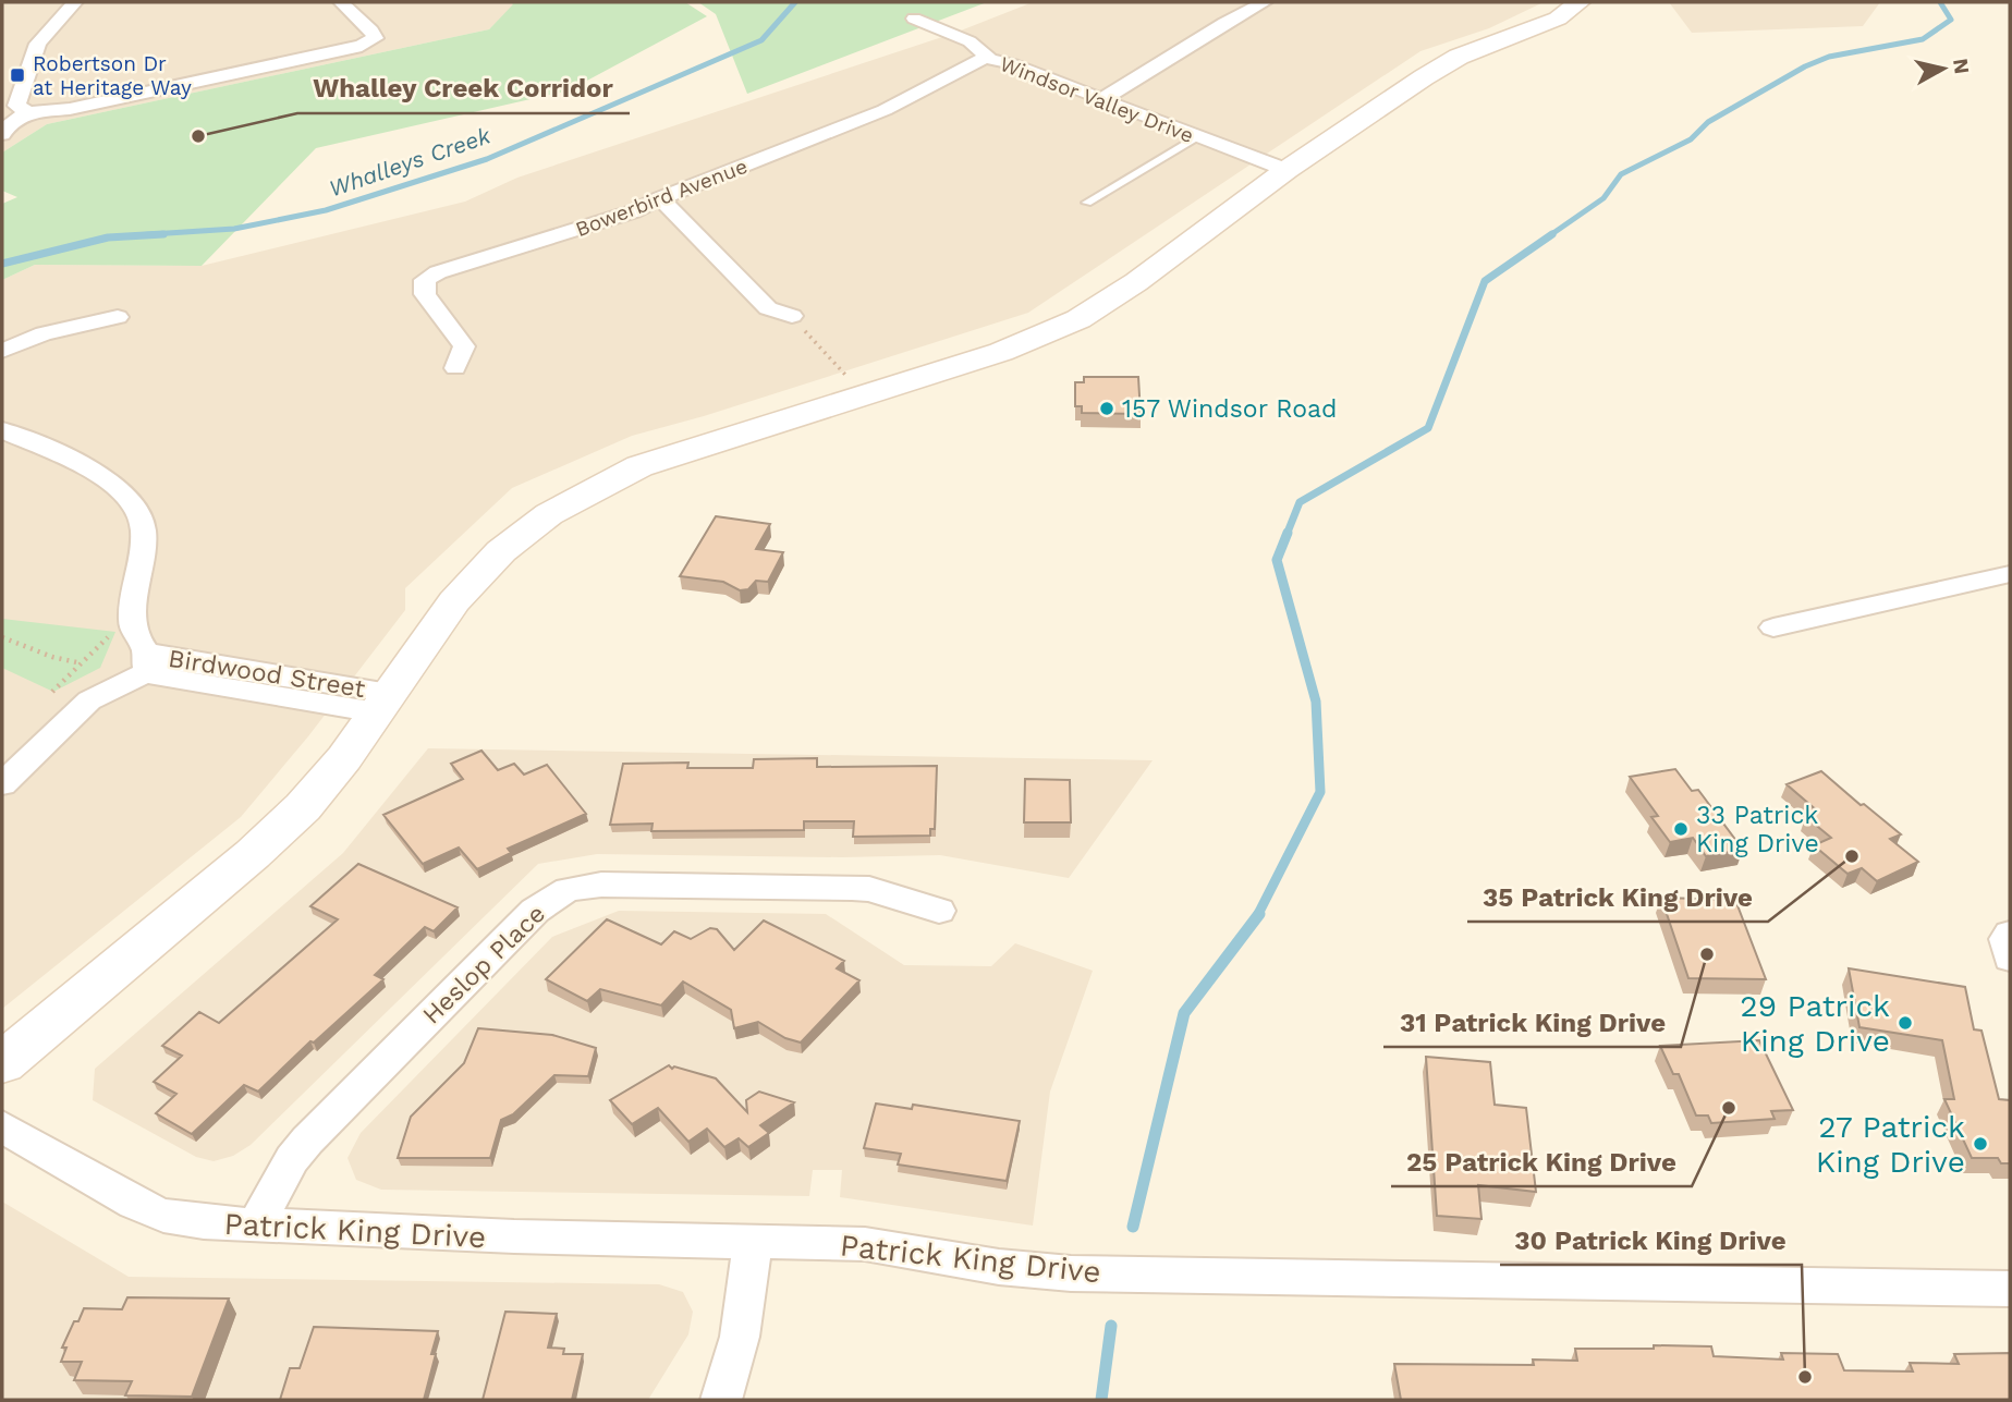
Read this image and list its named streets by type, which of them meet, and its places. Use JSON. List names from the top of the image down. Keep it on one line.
{"streets":{"street":["Windsor Valley Drive","Bowerbird Avenue","Birdwood Street","Heslop Place","Patrick King Drive"]},"crossings":[["Windsor Valley Drive","Bowerbird Avenue"],["Heslop Place","Patrick King Drive"]],"water":["Whalleys Creek"],"places":{"transit":["Robertson Dr at Heritage Way"],"other":["Whalley Creek Corridor","157 Windsor Road","33 Patrick King Drive","35 Patrick King Drive","31 Patrick King Drive","29 Patrick King Drive","25 Patrick King Drive","27 Patrick King Drive","30 Patrick King Drive"]},"north":"right"}
